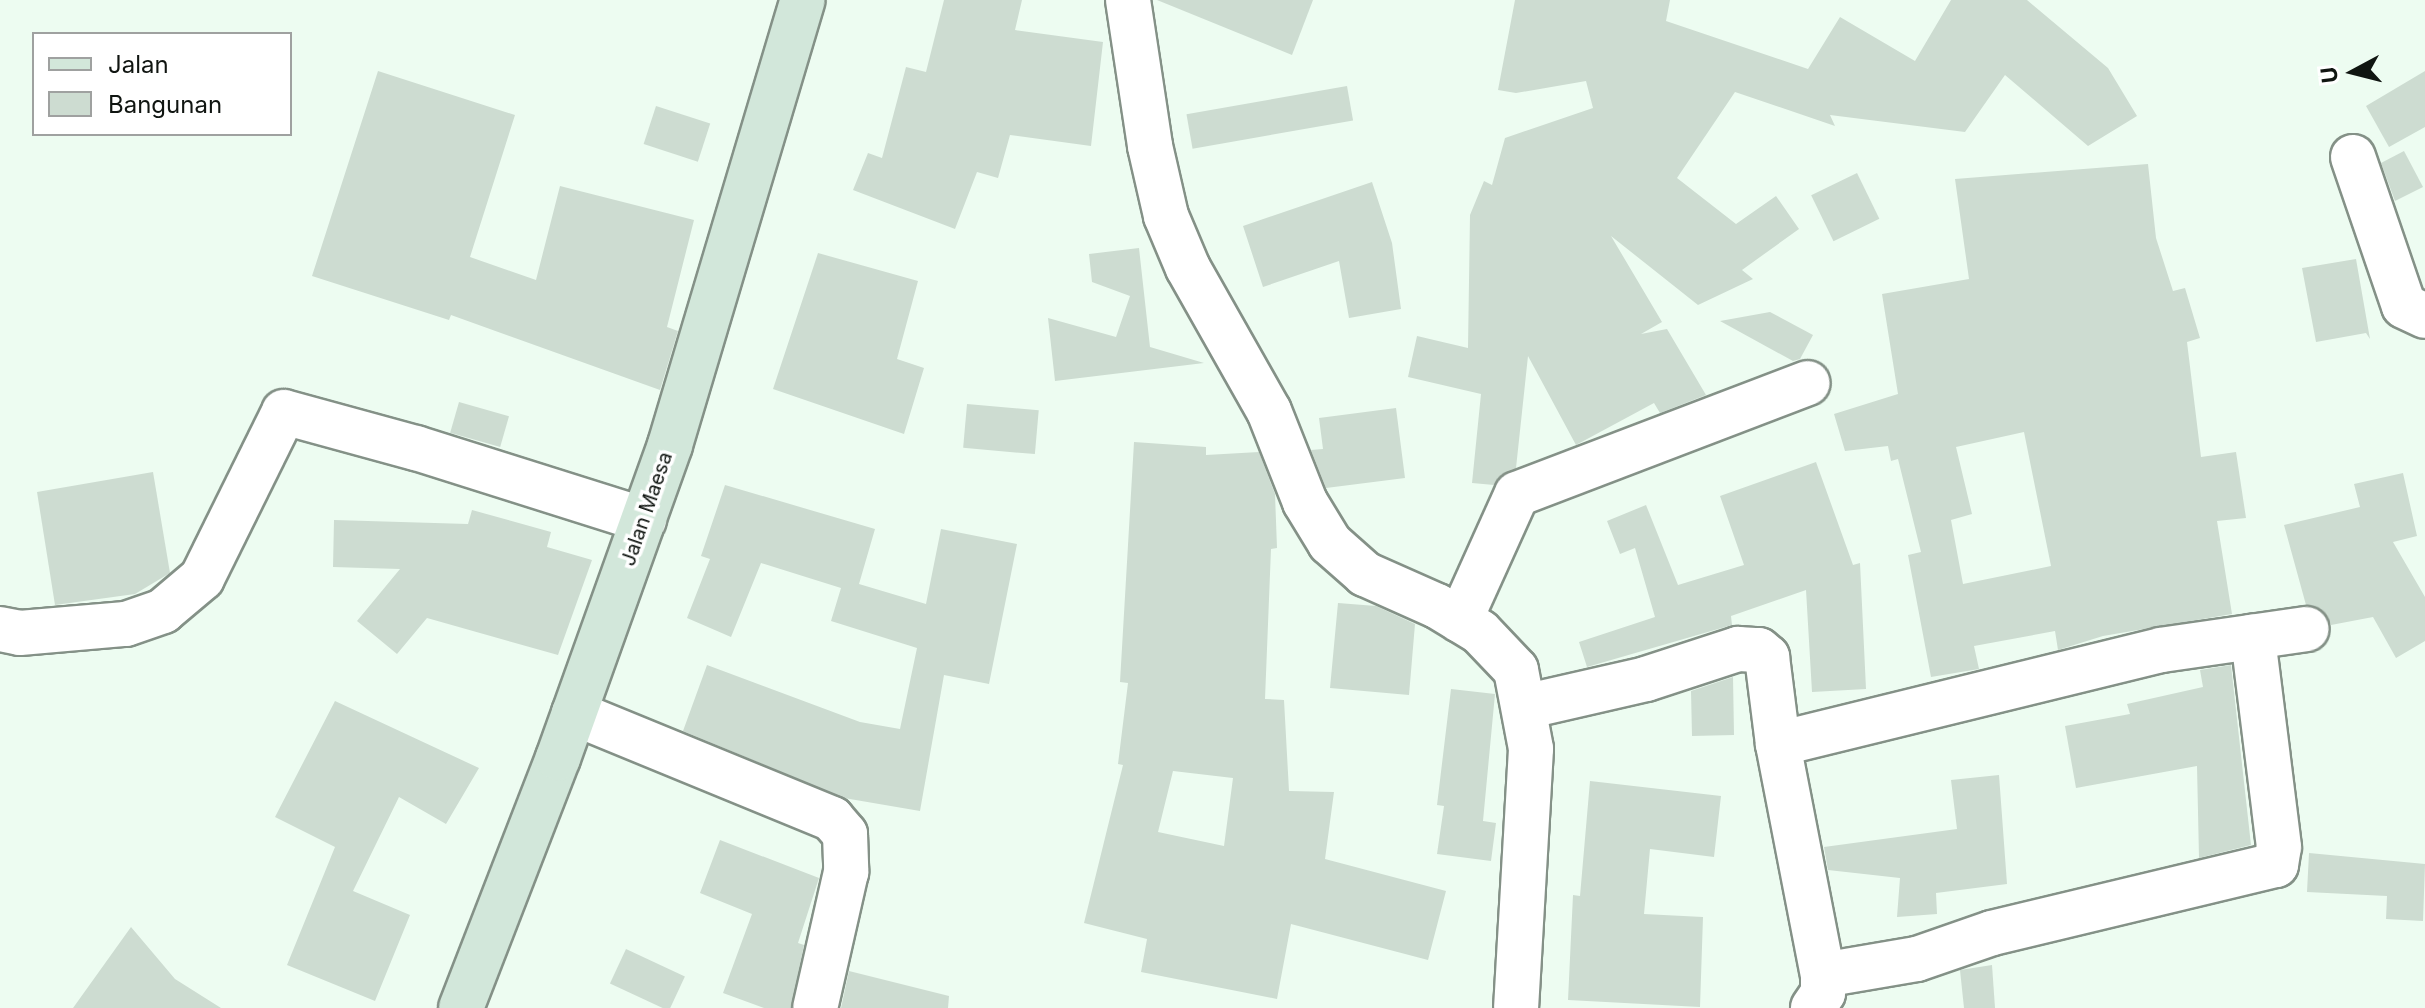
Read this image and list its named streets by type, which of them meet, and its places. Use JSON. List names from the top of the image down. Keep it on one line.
{"streets":{"street":["Jalan Maesa"]},"legend":["Jalan","Bangunan"],"north":"left"}
